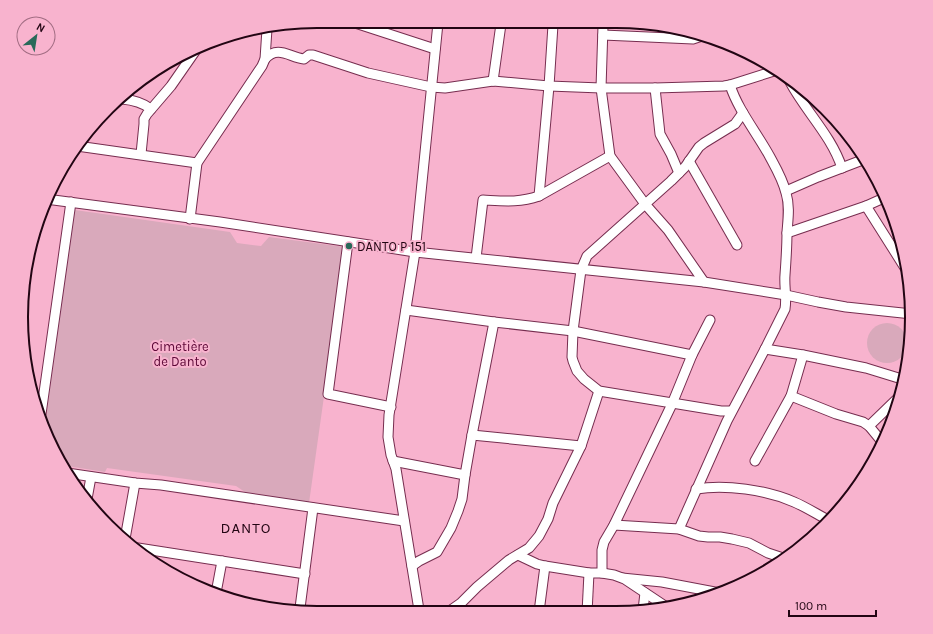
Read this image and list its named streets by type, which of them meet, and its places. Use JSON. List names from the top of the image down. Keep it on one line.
{"districts":["DANTO"],"parks":["Cimetière de Danto"],"places":["DANTO P 151"],"scale_bar":"100 m","north":"top right"}
